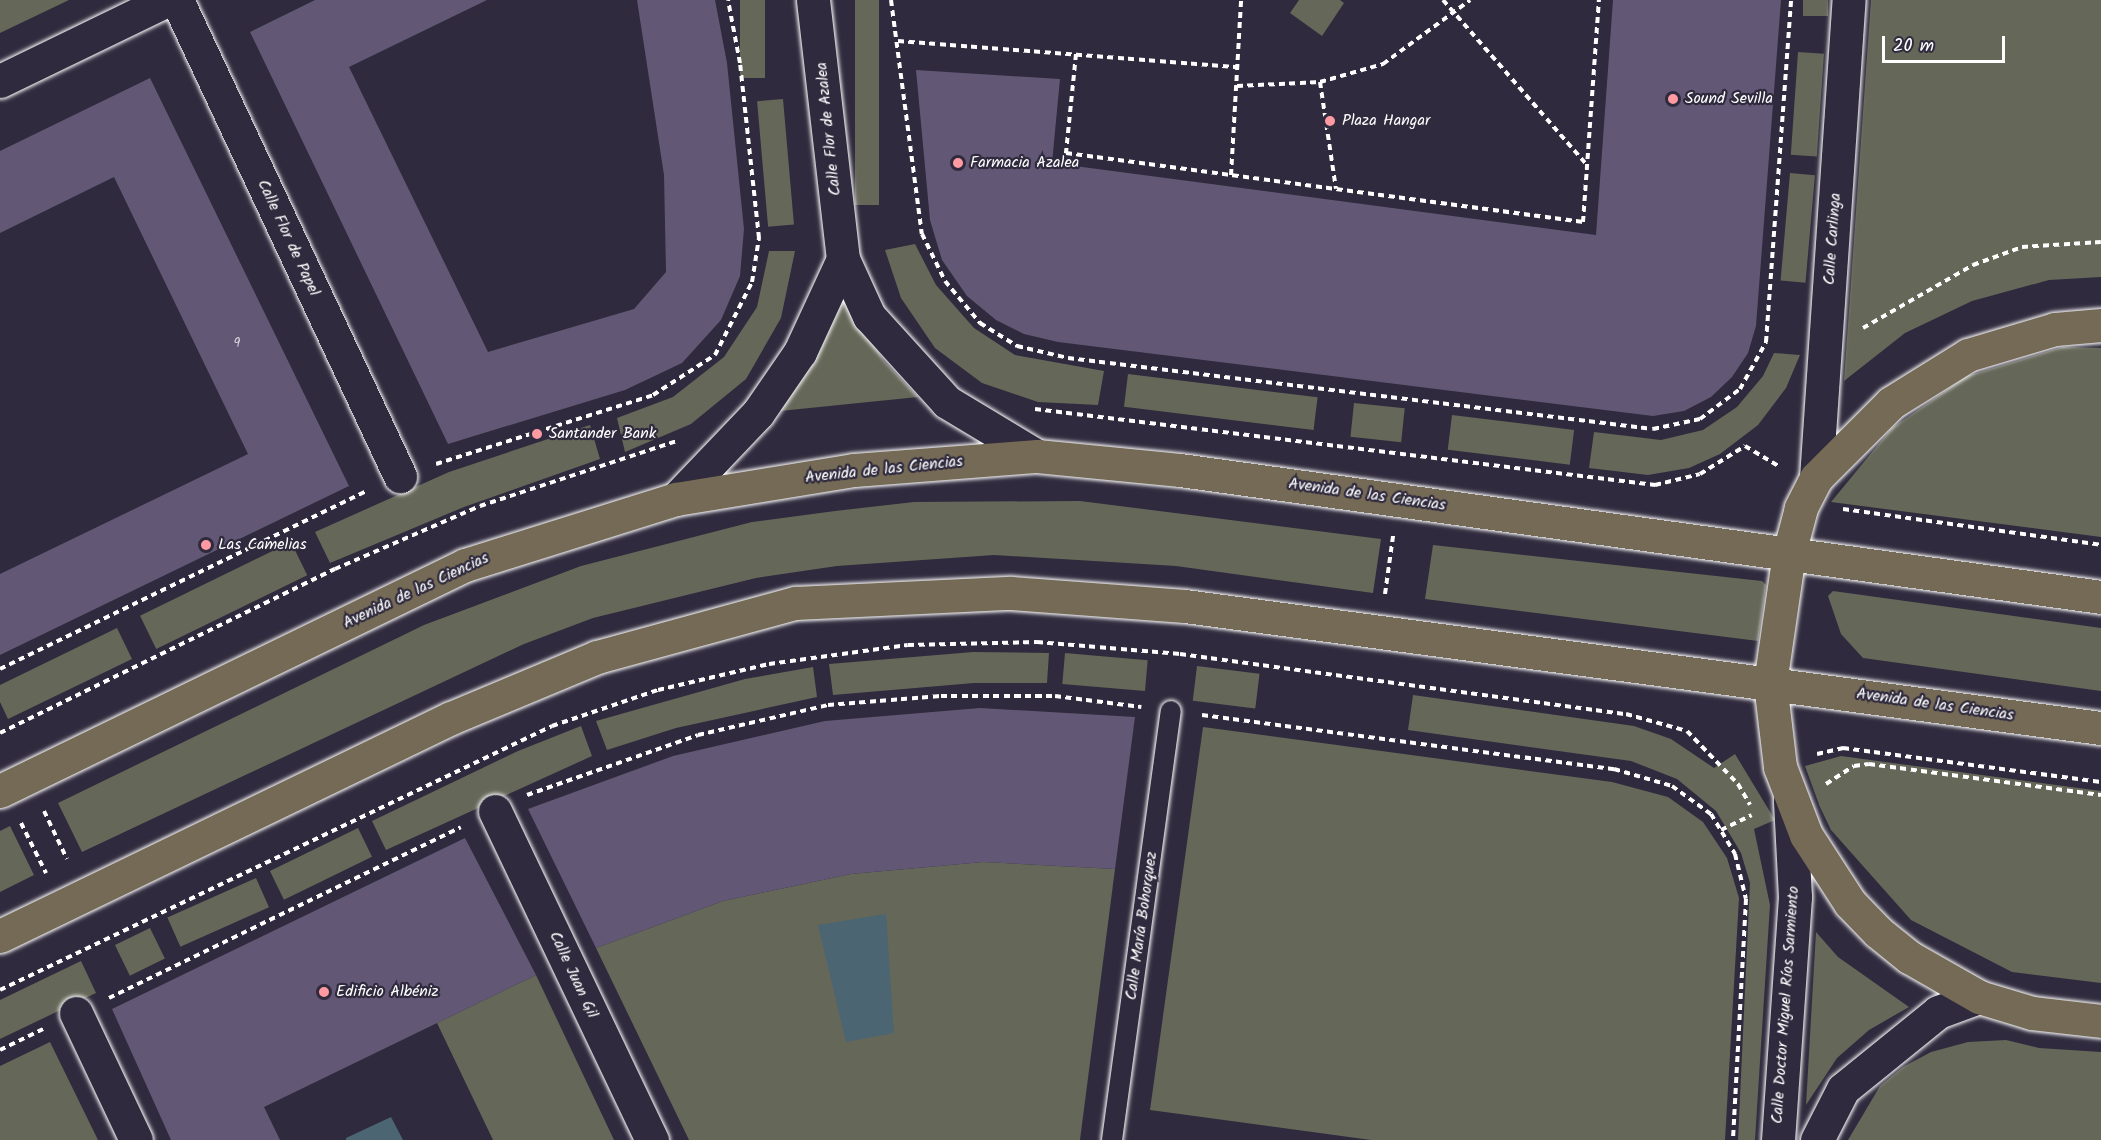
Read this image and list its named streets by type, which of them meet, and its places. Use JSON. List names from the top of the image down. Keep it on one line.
{"streets":{"main road":["Avenida de las Ciencias"],"street":["Calle Flor de Azalea","Calle Flor de Papel","Calle Carlinga","Calle Juan Gil","Calle Doctor Miguel Ríos Sarmiento"],"lane":["Calle María Bohorquez"]},"places":["Sound Sevilla","Plaza Hangar","Farmacia Azalea","Santander Bank","Las Camelias","Edificio Albéniz"],"house_numbers":["9"],"scale_bar":"20 m"}
